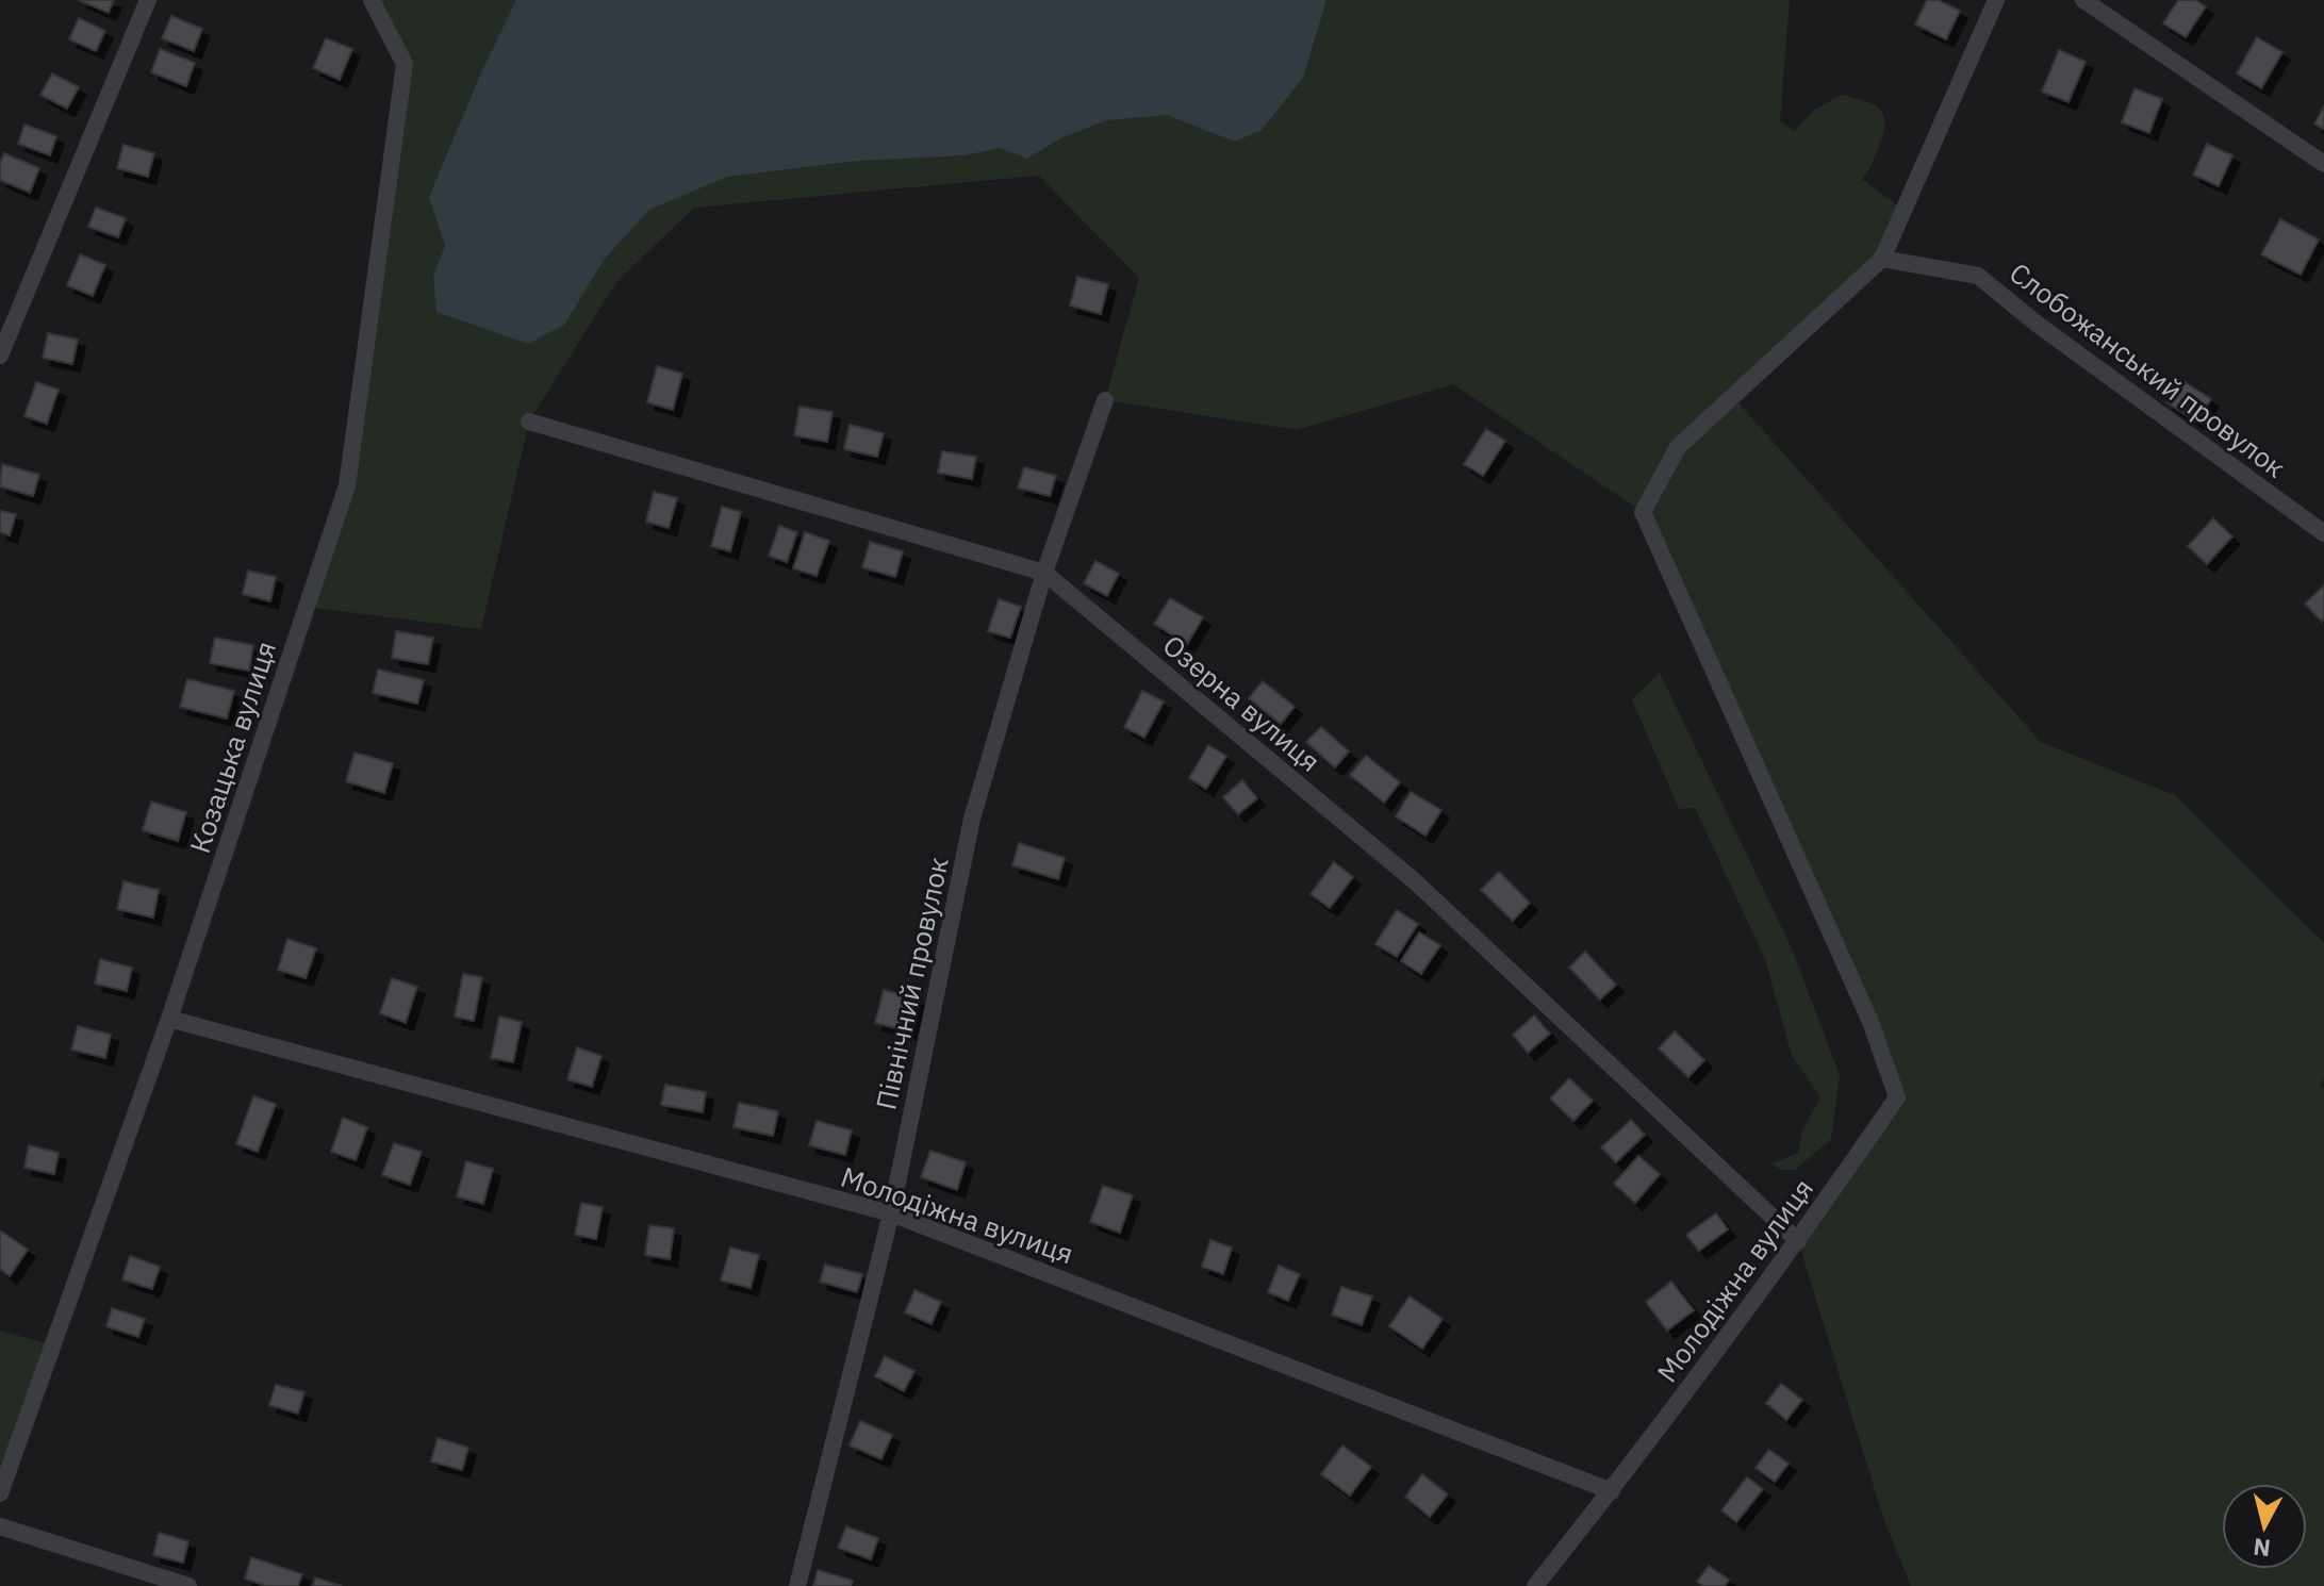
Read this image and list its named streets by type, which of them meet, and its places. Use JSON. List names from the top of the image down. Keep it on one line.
{"streets":{"street":["Слобожанський провулок","Озерна вулиця","Козацька вулиця","Північний провулок","Молодіжна вулиця"]},"crossings":[["Слобожанський провулок","Молодіжна вулиця"],["Озерна вулиця","Північний провулок"],["Озерна вулиця","Молодіжна вулиця"],["Козацька вулиця","Молодіжна вулиця"],["Північний провулок","Молодіжна вулиця"]],"north":"bottom"}
